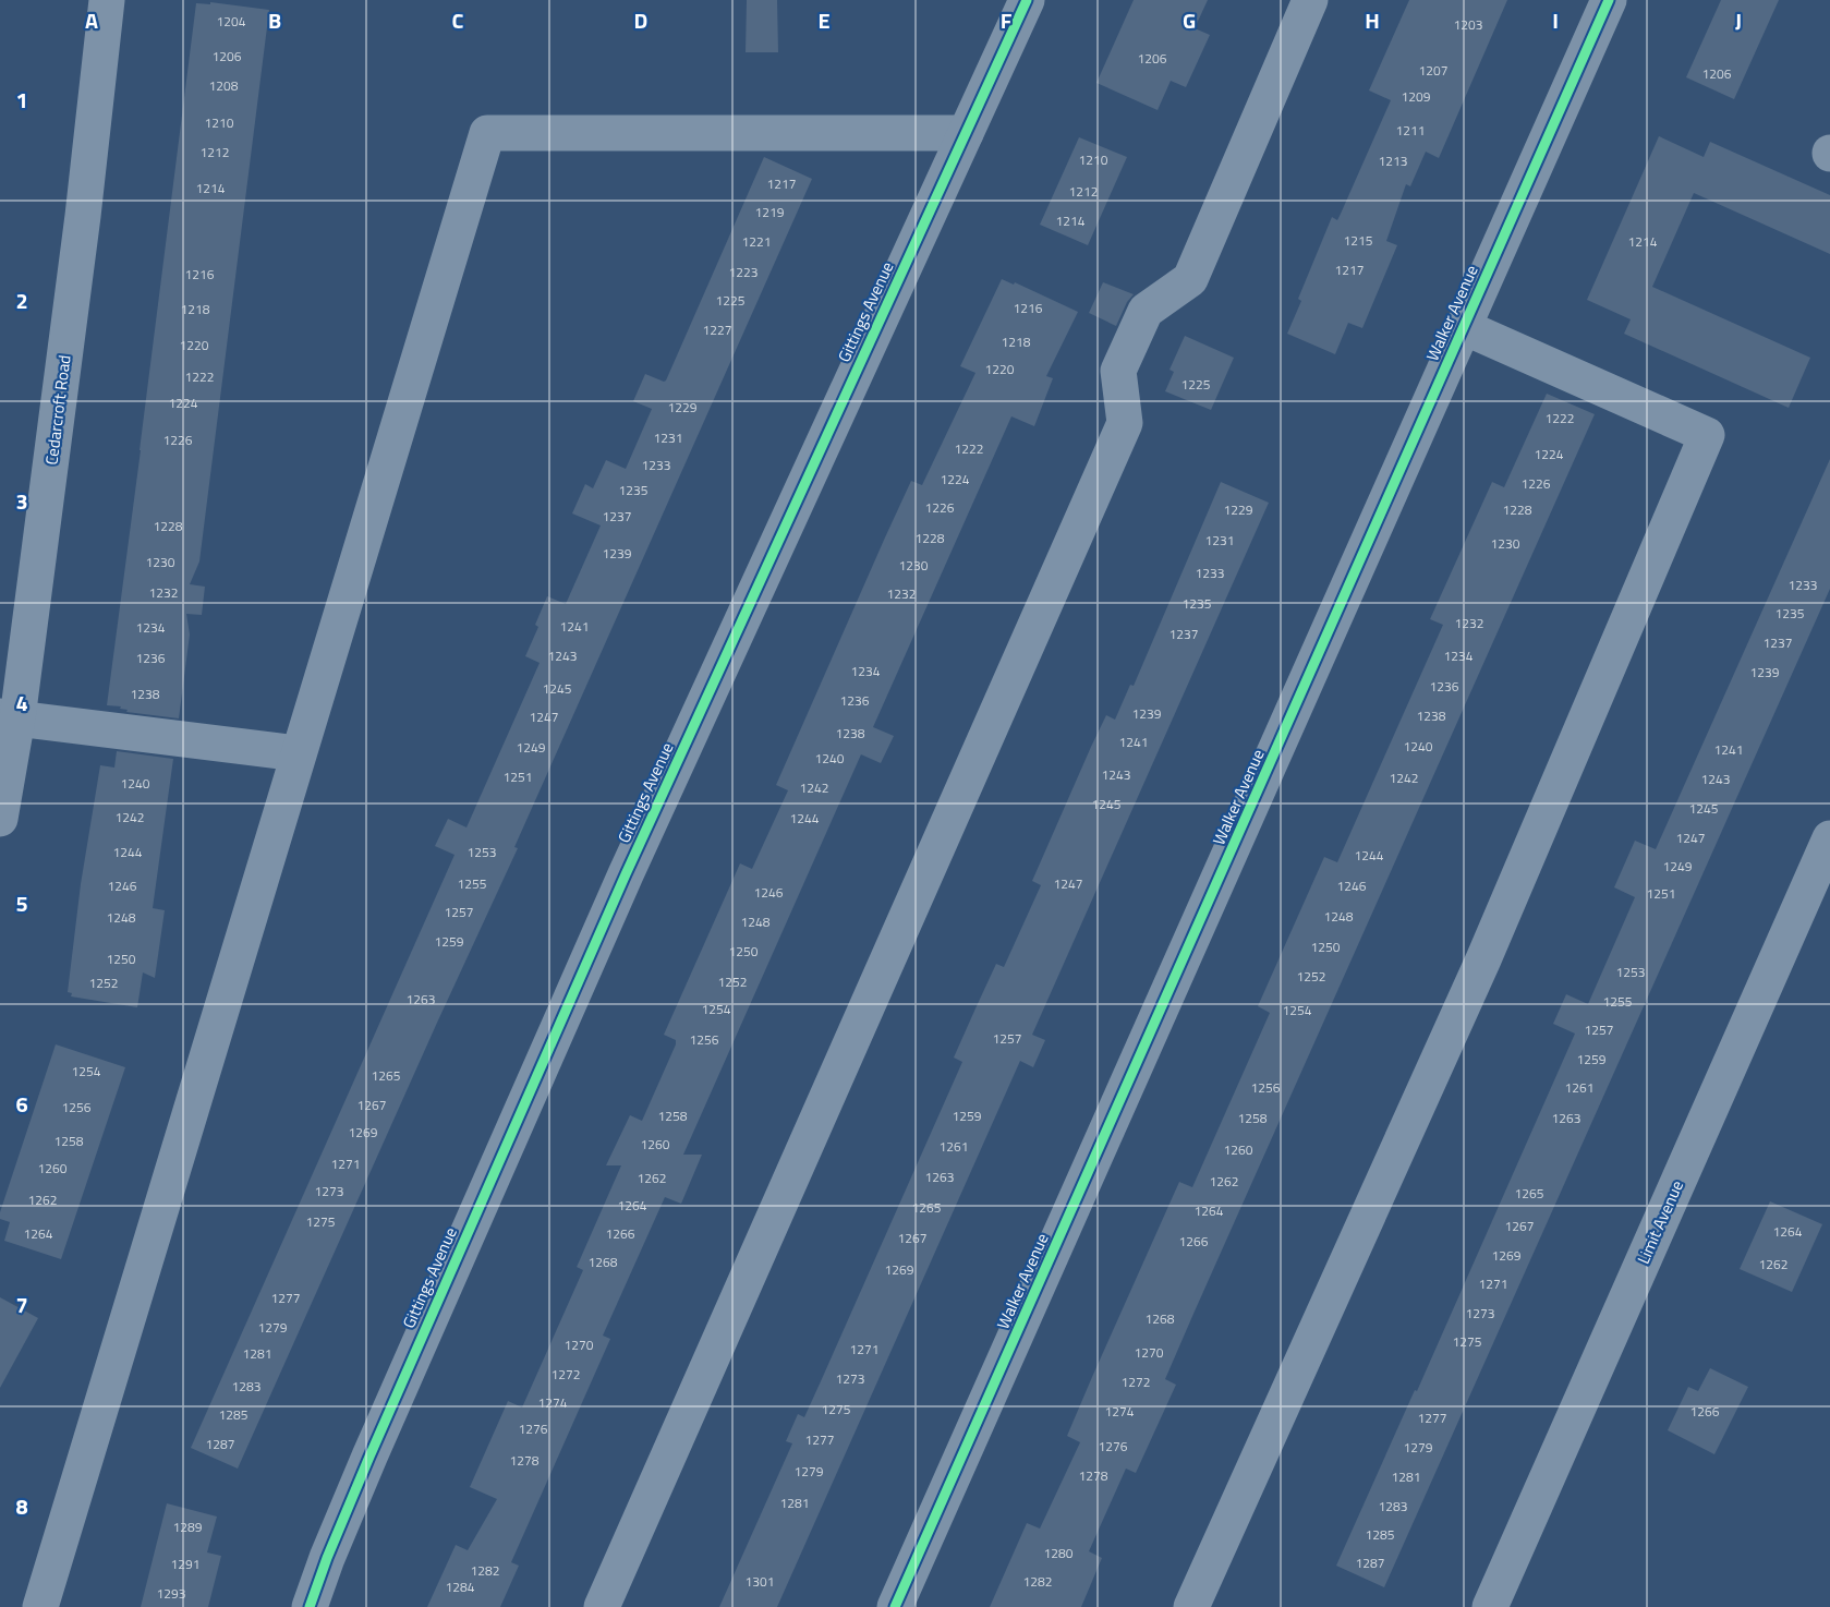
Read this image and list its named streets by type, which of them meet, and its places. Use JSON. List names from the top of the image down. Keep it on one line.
{"streets":{"street":["Gittings Avenue","Walker Avenue","Cedarcroft Road","Limit Avenue"]},"house_numbers":["1204","1203","1206","1206","1207","1206","1208","1209","1210","1211","1212","1210","1213","1217","1214","1212","1219","1214","1215","1221","1214","1217","1223","1216","1225","1216","1218","1227","1218","1220","1220","1222","1225","1224","1229","1222","1231","1226","1222","1224","1233","1224","1226","1235","1226","1229","1228","1237","1228","1228","1231","1230","1239","1230","1230","1233","1233","1232","1232","1235","1235","1232","1241","1234","1237","1237","1243","1234","1236","1234","1239","1236","1245","1238","1236","1239","1238","1247","1238","1241","1240","1249","1241","1240","1243","1251","1242","1243","1240","1242","1245","1245","1242","1244","1247","1244","1253","1244","1249","1255","1247","1246","1246","1246","1251","1257","1248","1248","1248","1259","1250","1250","1250","1253","1252","1252","1252","1263","1255","1254","1254","1257","1257","1256","1259","1254","1265","1256","1261","1267","1256","1258","1259","1258","1263","1269","1258","1260","1261","1260","1271","1260","1263","1262","1262","1273","1265","1262","1264","1265","1264","1275","1267","1264","1264","1266","1267","1266","1269","1268","1262","1269","1271","1277","1273","1268","1279","1275","1270","1271","1270","1281","1272","1273","1272","1283","1274","1275","1274","1266","1285","1277","1276","1277","1287","1276","1279","1278","1279","1278","1281","1281","1283","1289","1285","1280","1287","1291","1282","1301","1282","1284","1293"],"grid":{"columns":["A","B","C","D","E","F","G","H","I","J"],"rows":["1","2","3","4","5","6","7","8"]}}
